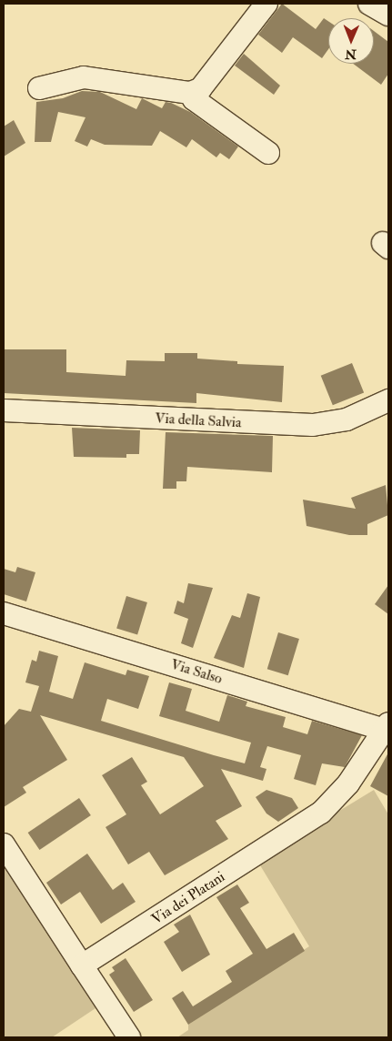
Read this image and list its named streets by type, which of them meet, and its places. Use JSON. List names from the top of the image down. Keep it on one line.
{"streets":{"street":["Via della Salvia","Via Salso","Via dei Platani"]},"crossings":[["Via Salso","Via dei Platani"]],"north":"bottom"}
